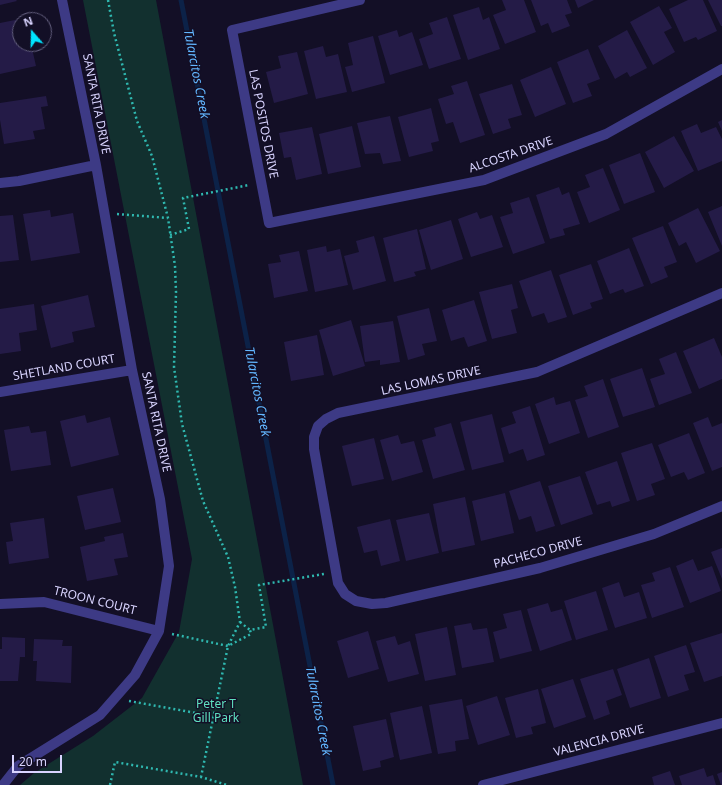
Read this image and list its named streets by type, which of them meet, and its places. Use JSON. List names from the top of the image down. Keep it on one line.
{"streets":{"street":["SANTA RITA DRIVE","LAS POSITOS DRIVE","ALCOSTA DRIVE","SHETLAND COURT","LAS LOMAS DRIVE","PACHECO DRIVE","TROON COURT","VALENCIA DRIVE"]},"crossings":[["SANTA RITA DRIVE","SHETLAND COURT"],["SANTA RITA DRIVE","TROON COURT"],["LAS POSITOS DRIVE","ALCOSTA DRIVE"],["LAS LOMAS DRIVE","PACHECO DRIVE"]],"water":["Tularcitos Creek"],"parks":["Peter T Gill Park"],"scale_bar":"20 m","north":"top"}
